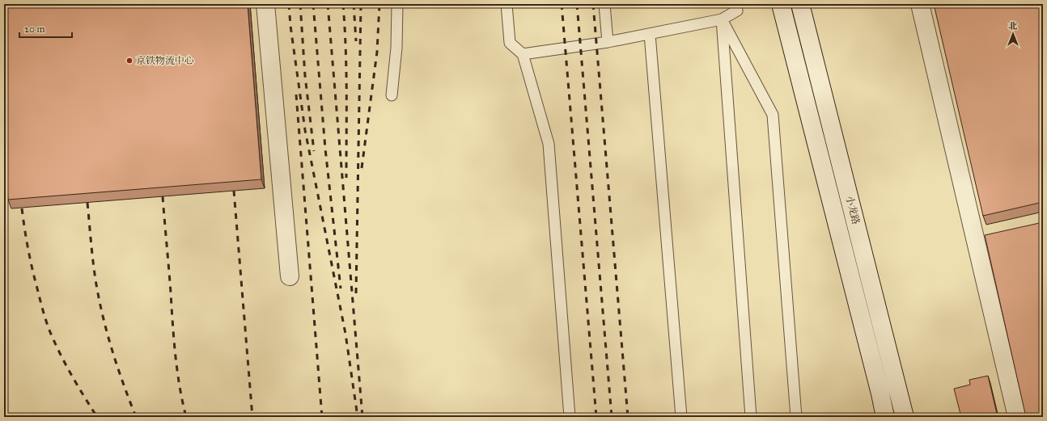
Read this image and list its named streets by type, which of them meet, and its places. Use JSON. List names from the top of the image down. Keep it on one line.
{"streets":{"street":["小龙路"]},"places":["京铁物流中心"],"scale_bar":"20 m","north":"top"}
